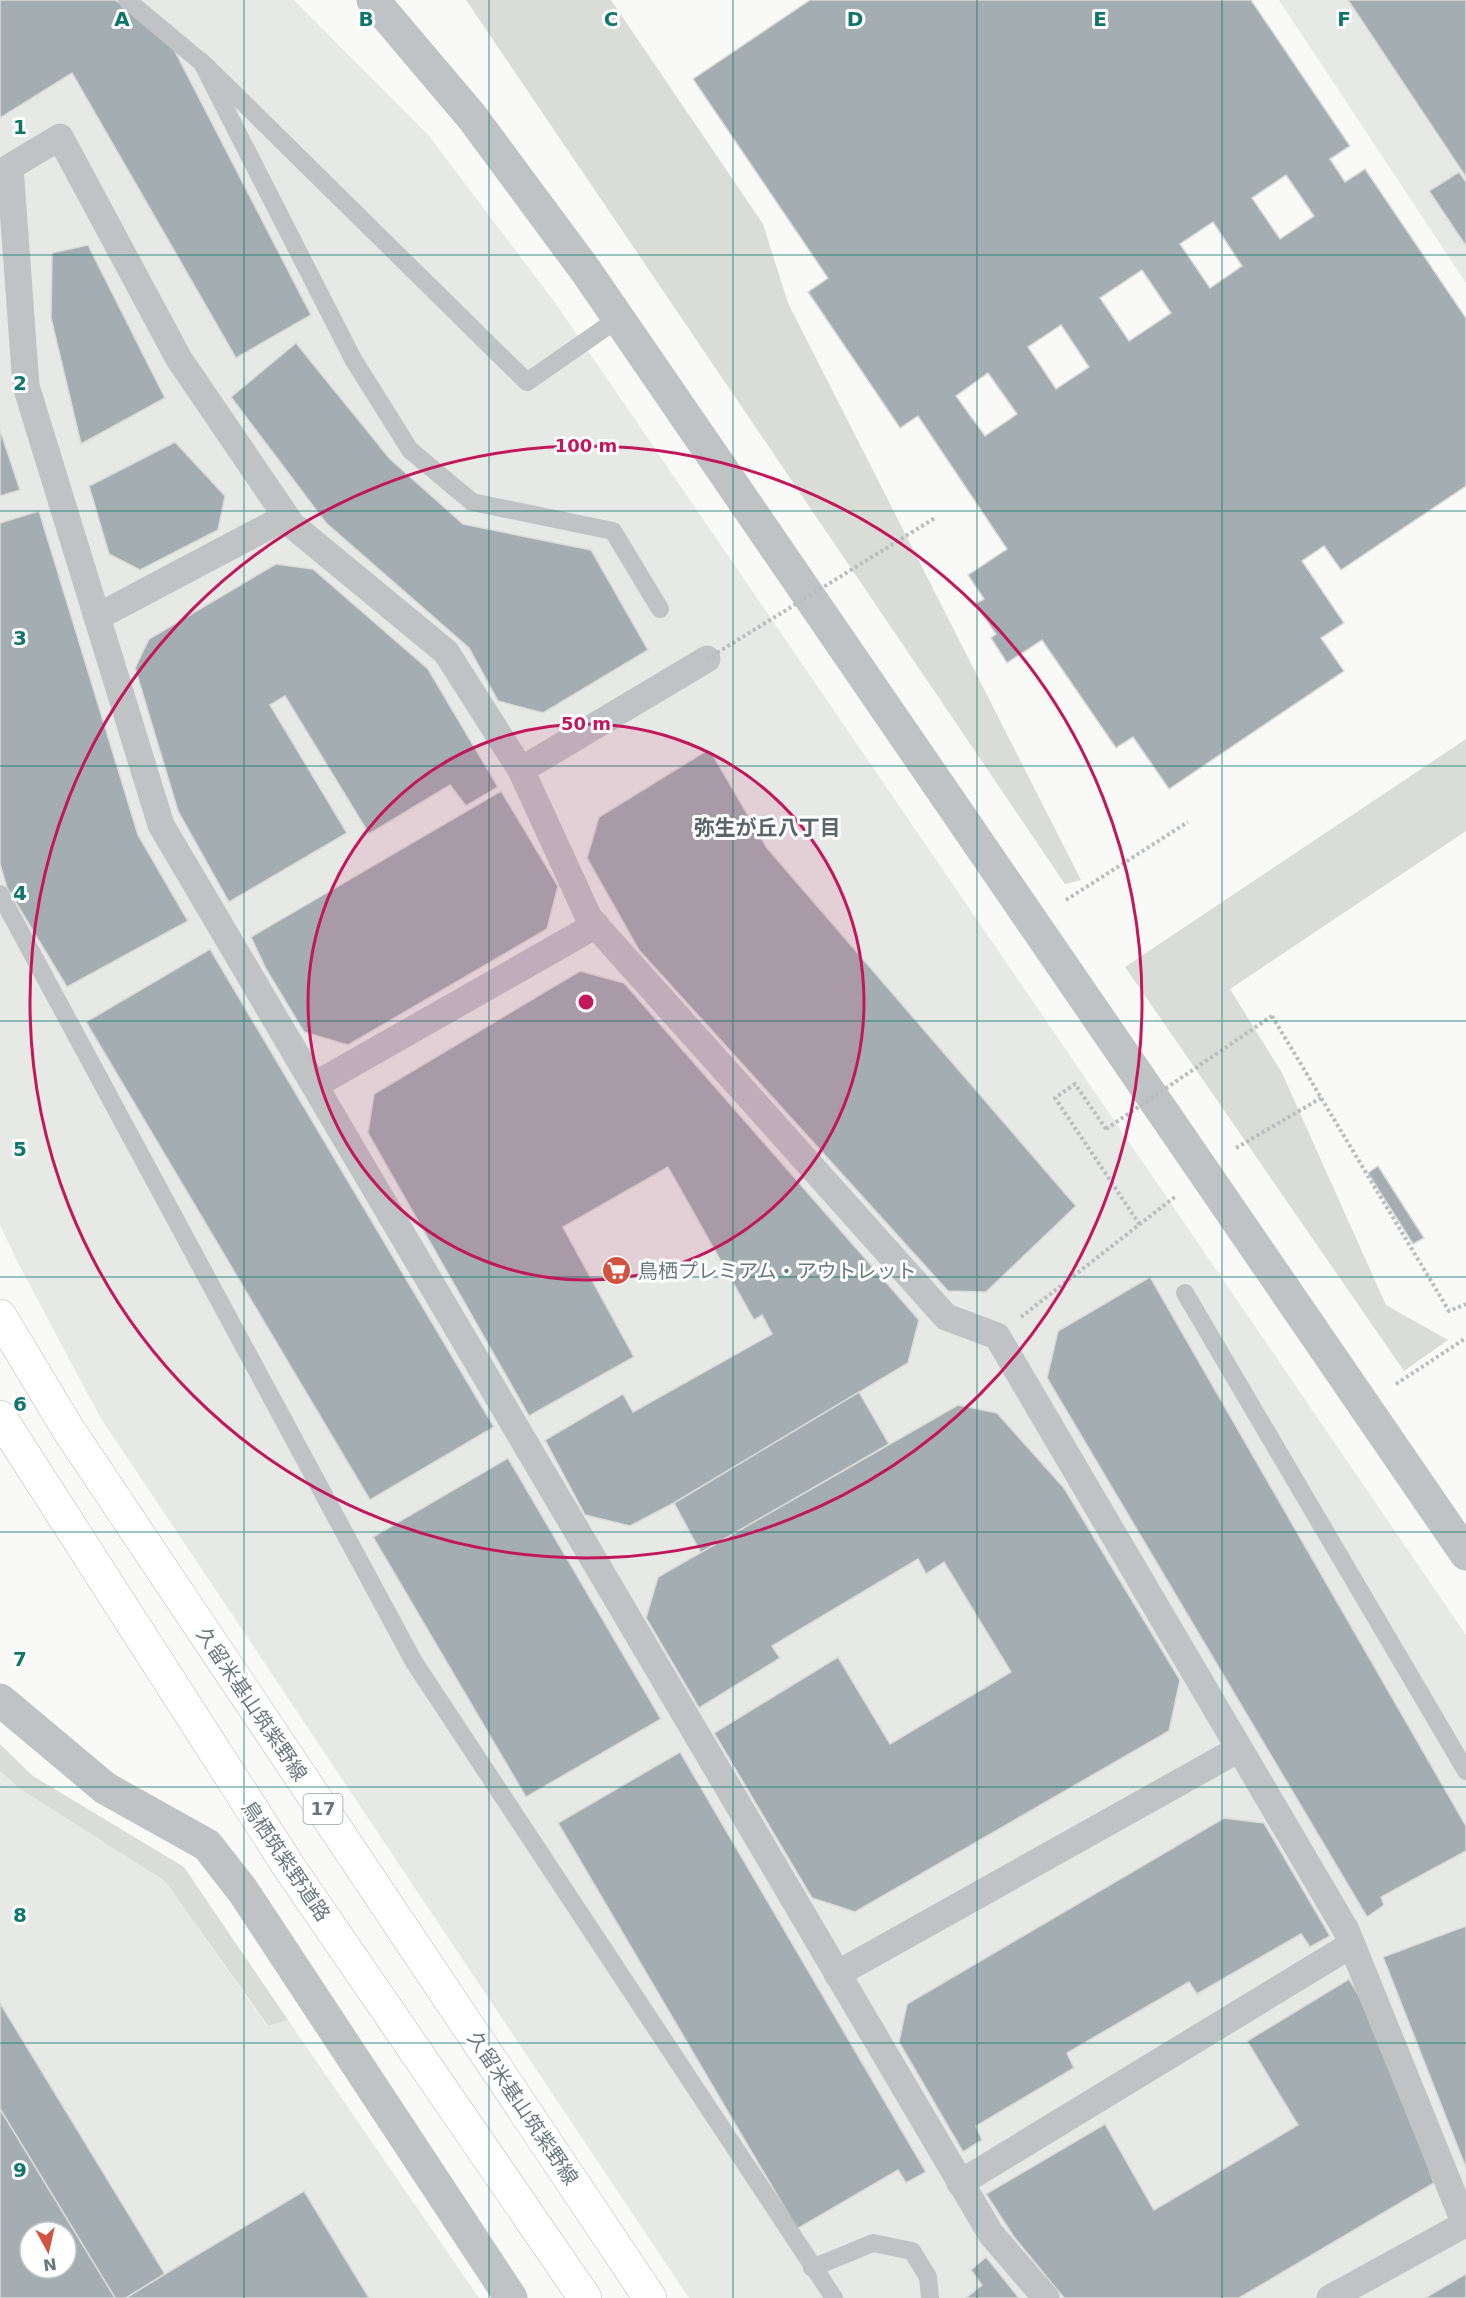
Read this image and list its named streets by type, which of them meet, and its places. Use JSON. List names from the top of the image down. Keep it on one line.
{"streets":{"main road":["久留米基山筑紫野線","17","鳥栖筑紫野道路"]},"districts":["弥生が丘八丁目"],"places":{"supermarket":["鳥栖プレミアム・アウトレット"]},"north":"bottom","grid":{"columns":["A","B","C","D","E","F"],"rows":["1","2","3","4","5","6","7","8","9"]},"rings":["100 m","50 m"]}
